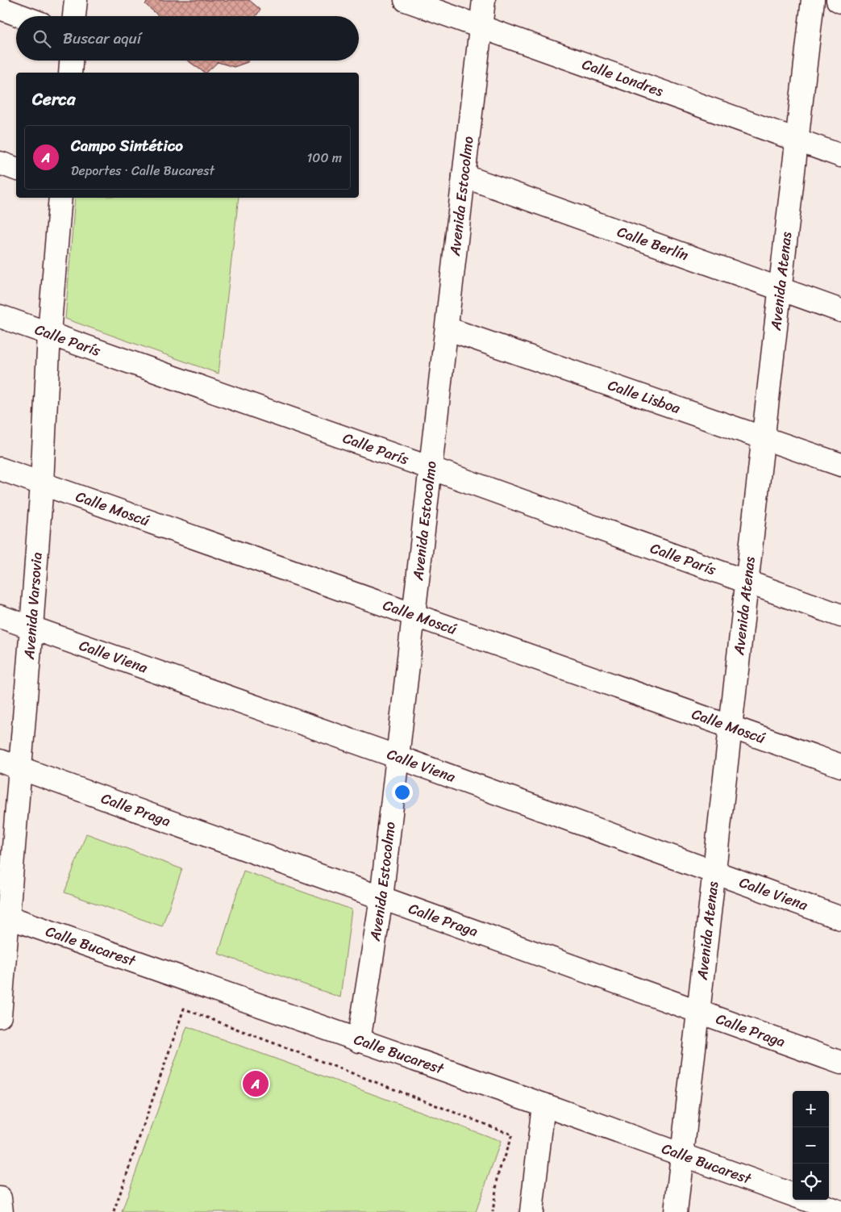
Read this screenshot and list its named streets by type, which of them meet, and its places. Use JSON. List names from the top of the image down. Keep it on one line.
{"streets":{"street":["Calle Londres","Avenida Estocolmo","Calle Berlín","Avenida Atenas","Calle París","Calle Lisboa","Calle Moscú","Avenida Varsovia","Calle Viena","Calle Praga","Calle Bucarest"]},"crossings":[["Calle Londres","Avenida Estocolmo"],["Calle Londres","Avenida Atenas"],["Avenida Estocolmo","Calle Berlín"],["Avenida Estocolmo","Calle París"],["Avenida Estocolmo","Calle Lisboa"],["Avenida Estocolmo","Calle Moscú"],["Avenida Estocolmo","Calle Viena"],["Avenida Estocolmo","Calle Praga"],["Avenida Estocolmo","Calle Bucarest"],["Calle Berlín","Avenida Atenas"],["Avenida Atenas","Calle París"],["Avenida Atenas","Calle Lisboa"],["Avenida Atenas","Calle Moscú"],["Avenida Atenas","Calle Viena"],["Avenida Atenas","Calle Praga"],["Avenida Atenas","Calle Bucarest"],["Calle París","Avenida Varsovia"],["Calle Moscú","Avenida Varsovia"],["Avenida Varsovia","Calle Viena"],["Avenida Varsovia","Calle Praga"],["Avenida Varsovia","Calle Bucarest"]],"page":{"search":"Buscar aquí","heading":"Cerca","list":[{"mark":"A","name":"Campo Sintético","note":"Deportes · Calle Bucarest","value":"100 m"}],"pins":"A","map_buttons":["+","−"]}}
